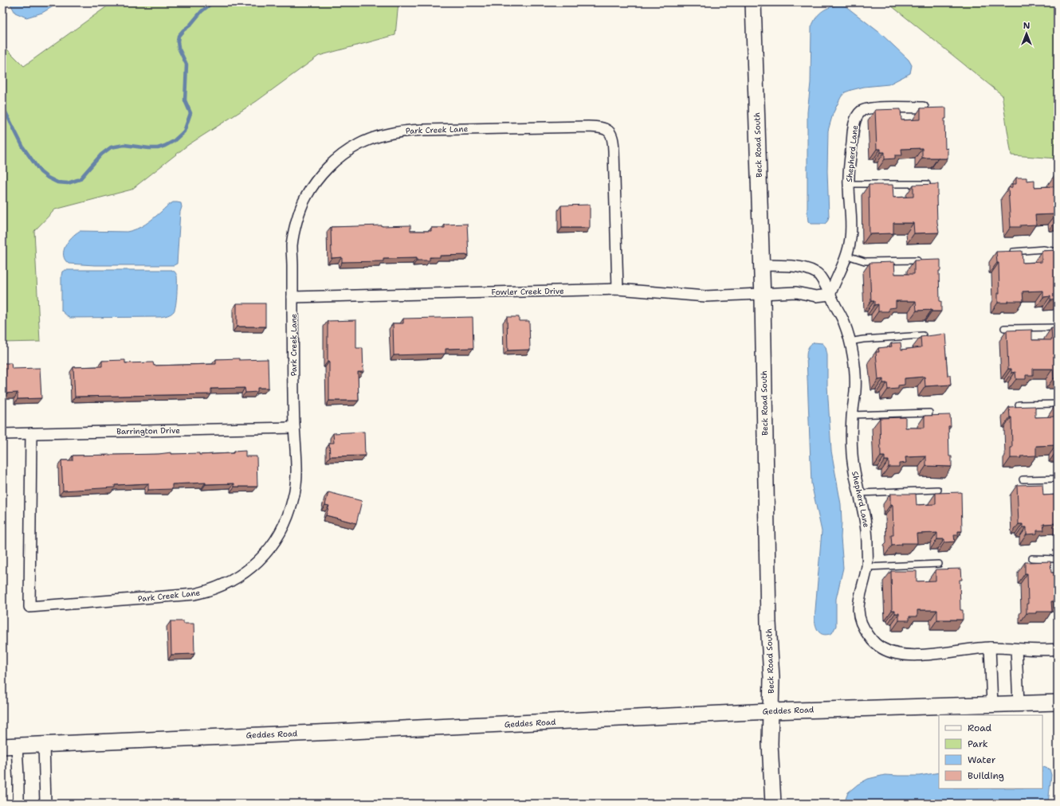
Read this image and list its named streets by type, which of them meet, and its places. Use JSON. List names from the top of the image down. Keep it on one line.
{"streets":{"main road":["Beck Road South","Geddes Road"],"street":["Park Creek Lane","Shepherd Lane","Fowler Creek Drive","Barrington Drive"]},"crossings":[["Park Creek Lane","Fowler Creek Drive"],["Park Creek Lane","Barrington Drive"],["Beck Road South","Shepherd Lane"],["Beck Road South","Fowler Creek Drive"],["Beck Road South","Geddes Road"]],"legend":["Road","Park","Water","Building"],"north":"top"}
